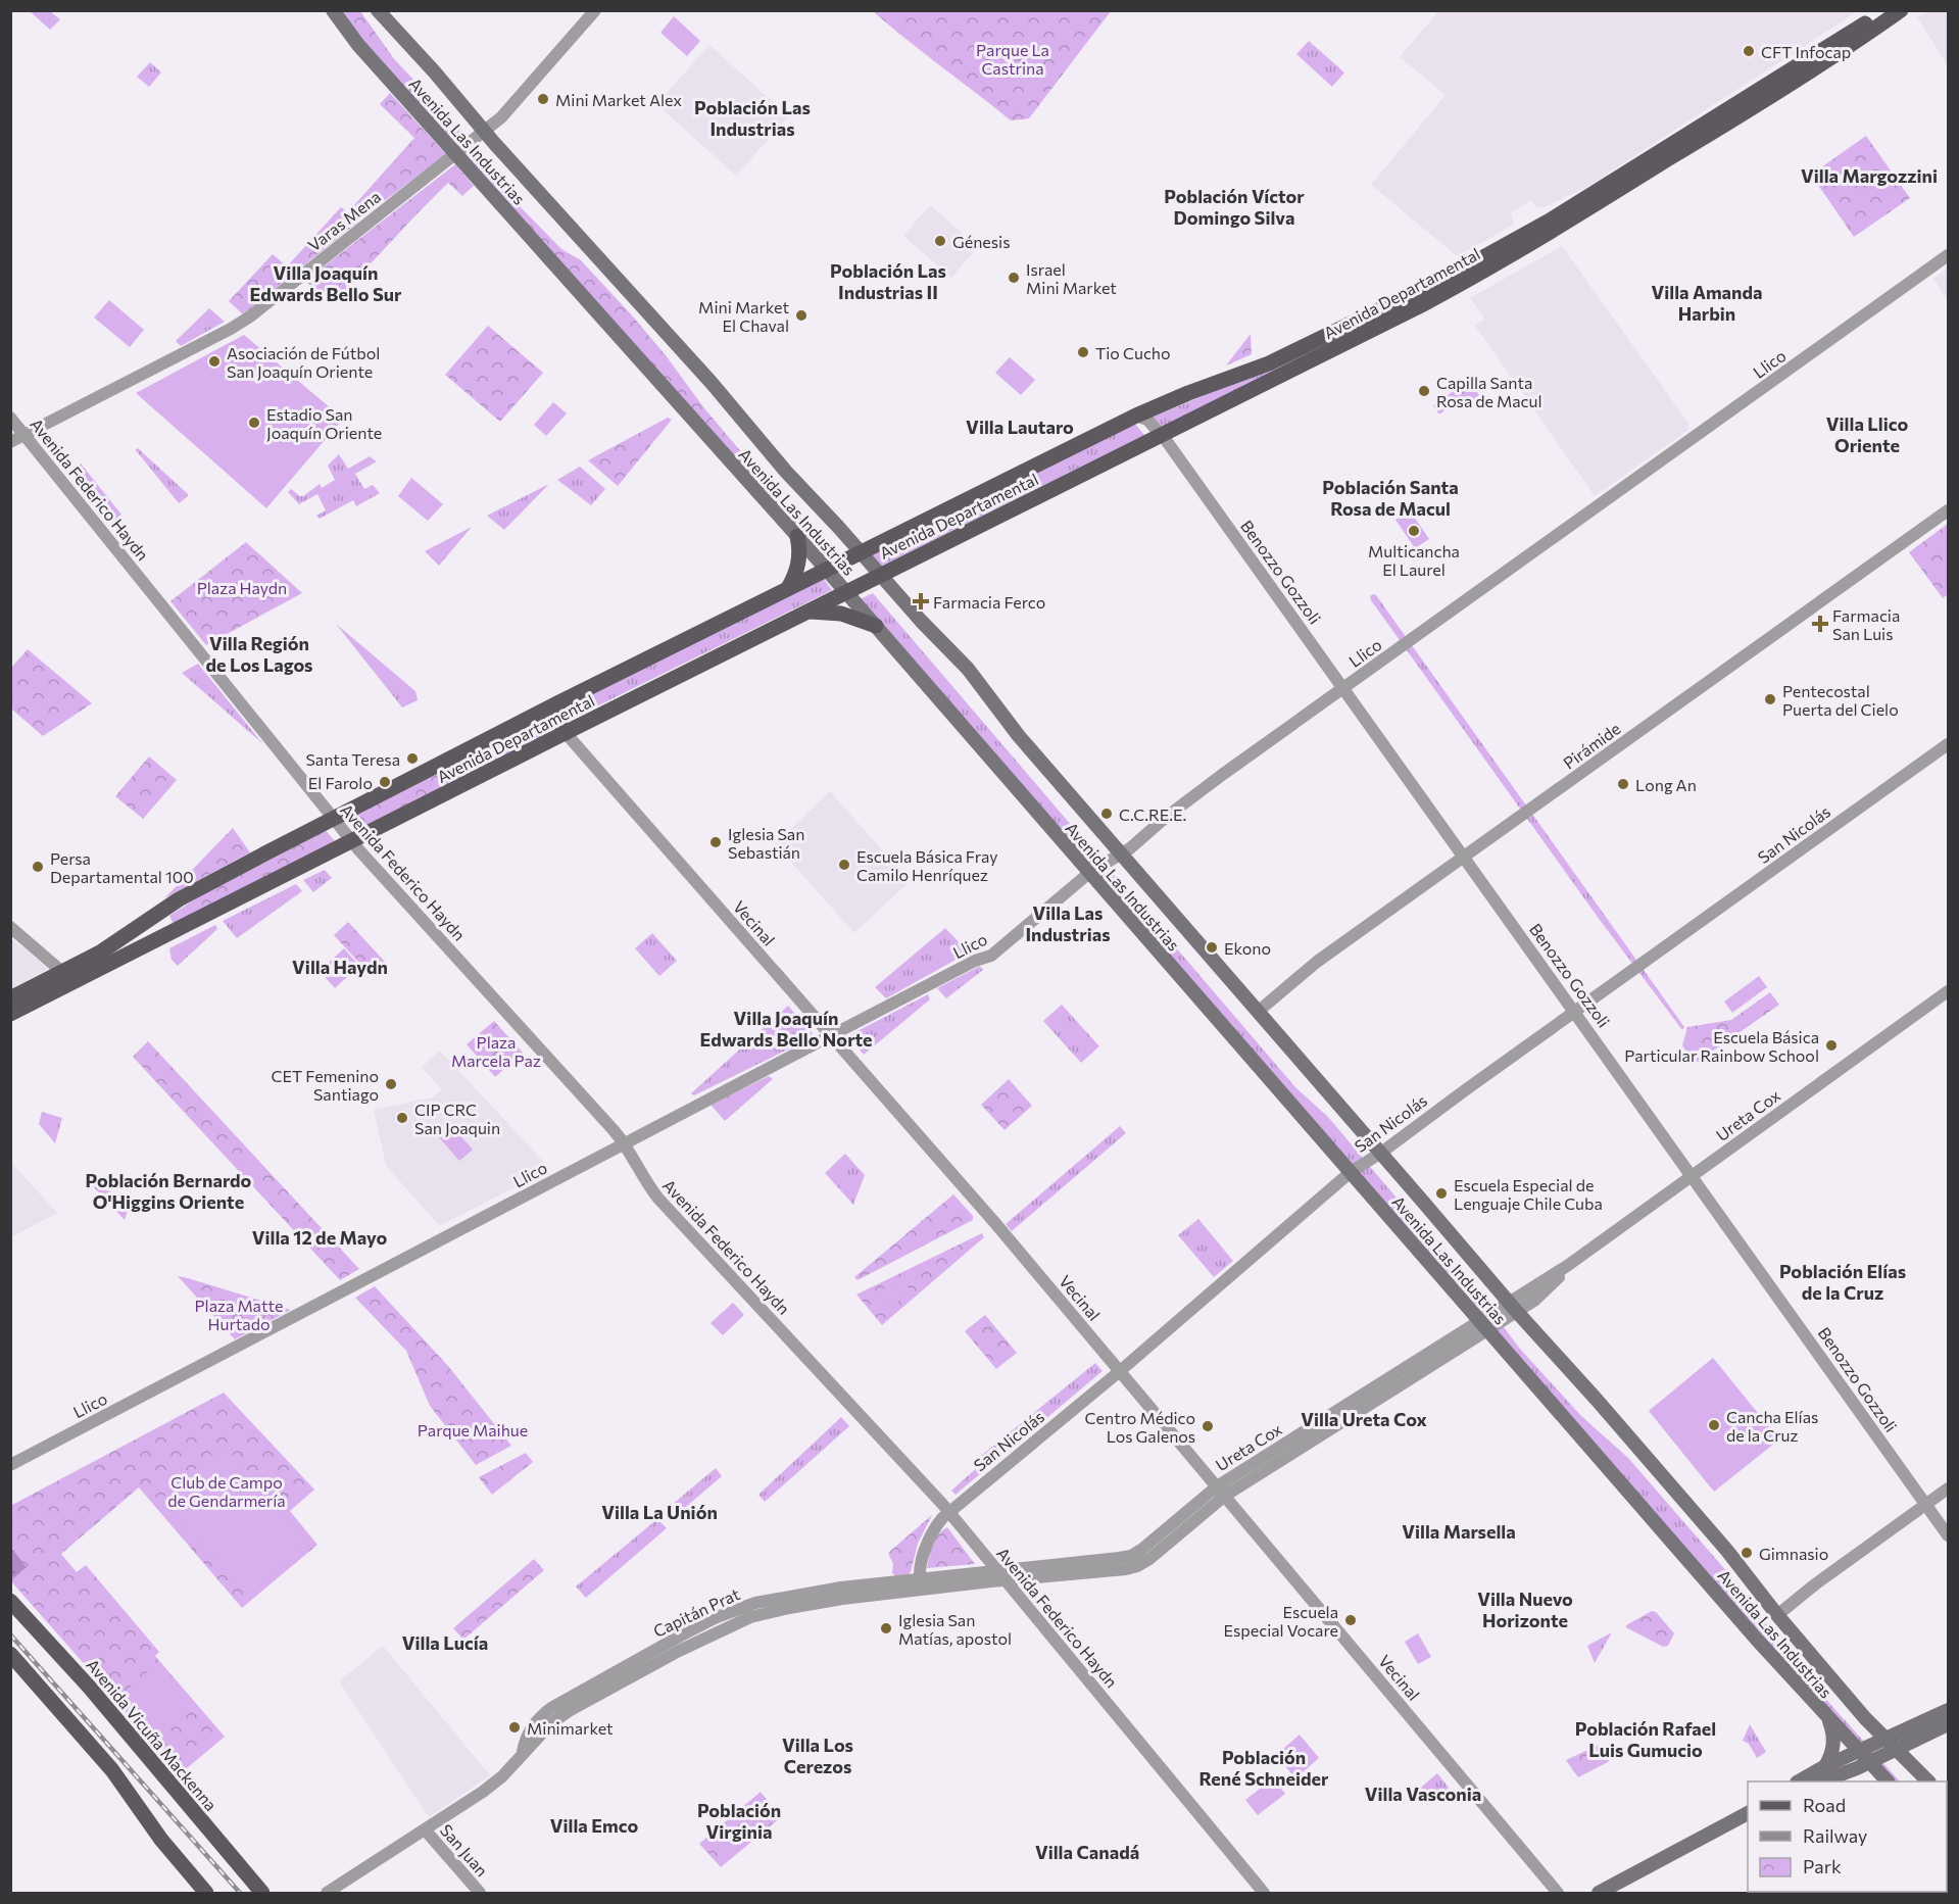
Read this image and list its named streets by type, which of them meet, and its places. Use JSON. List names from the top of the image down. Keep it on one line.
{"streets":{"main road":["Avenida Las Industrias","Avenida Departamental","Avenida Vicuña Mackenna"],"street":["Varas Mena","Llico","Avenida Federico Haydn","Benozzo Gozzoli","Pirámide","San Nicolás","Vecinal","Ureta Cox","Capitán Prat","San Juan"]},"crossings":[["Avenida Las Industrias","Varas Mena"],["Avenida Las Industrias","Avenida Departamental"],["Avenida Las Industrias","Llico"],["Avenida Las Industrias","Pirámide"],["Avenida Las Industrias","San Nicolás"],["Avenida Las Industrias","Ureta Cox"],["Varas Mena","Avenida Federico Haydn"],["Avenida Departamental","Avenida Federico Haydn"],["Avenida Departamental","Benozzo Gozzoli"],["Avenida Departamental","Vecinal"],["Llico","Avenida Federico Haydn"],["Llico","Benozzo Gozzoli"],["Llico","Vecinal"],["Avenida Federico Haydn","San Nicolás"],["Avenida Federico Haydn","Ureta Cox"],["Avenida Federico Haydn","Capitán Prat"],["Benozzo Gozzoli","Pirámide"],["Benozzo Gozzoli","San Nicolás"],["Benozzo Gozzoli","Ureta Cox"],["San Nicolás","Vecinal"],["San Nicolás","Capitán Prat"],["Vecinal","Ureta Cox"],["Ureta Cox","Capitán Prat"],["Capitán Prat","San Juan"]],"districts":["Población Las Industrias","Villa Margozzini","Población Víctor Domingo Silva","Población Las Industrias II","Villa Joaquín Edwards Bello Sur","Villa Amanda Harbin","Villa Llico Oriente","Villa Lautaro","Población Santa Rosa de Macul","Villa Región de Los Lagos","Villa Las Industrias","Villa Haydn","Villa Joaquín Edwards Bello Norte","Población Bernardo O'Higgins Oriente","Villa 12 de Mayo","Población Elías de la Cruz","Villa Ureta Cox","Villa La Unión","Villa Marsella","Villa Nuevo Horizonte","Villa Lucía","Población Rafael Luis Gumucio","Villa Los Cerezos","Población René Schneider","Villa Vasconia","Población Virginia","Villa Emco","Villa Canadá"],"parks":["Parque La Castrina","Plaza Haydn","Plaza Marcela Paz","Plaza Matte Hurtado","Parque Maihue","Club de Campo de Gendarmería"],"places":{"other":["CFT Infocap","Mini Market Alex","Génesis","Israel Mini Market","Mini Market El Chaval","Tio Cucho","Asociación de Fútbol San Joaquín Oriente","Capilla Santa Rosa de Macul","Estadio San Joaquín Oriente","Multicancha El Laurel","Pentecostal Puerta del Cielo","Santa Teresa","El Farolo","Long An","C.C.RE.E.","Iglesia San Sebastián","Escuela Básica Fray Camilo Henríquez","Persa Departamental 100","Ekono","Escuela Básica Particular Rainbow School","CET Femenino Santiago","CIP CRC San Joaquin","Escuela Especial de Lenguaje Chile Cuba","Cancha Elías de la Cruz","Centro Médico Los Galenos","Gimnasio","Escuela Especial Vocare","Iglesia San Matías, apostol","Minimarket"],"health":["Farmacia Ferco","Farmacia San Luis"]},"legend":["Road","Railway","Park"]}
